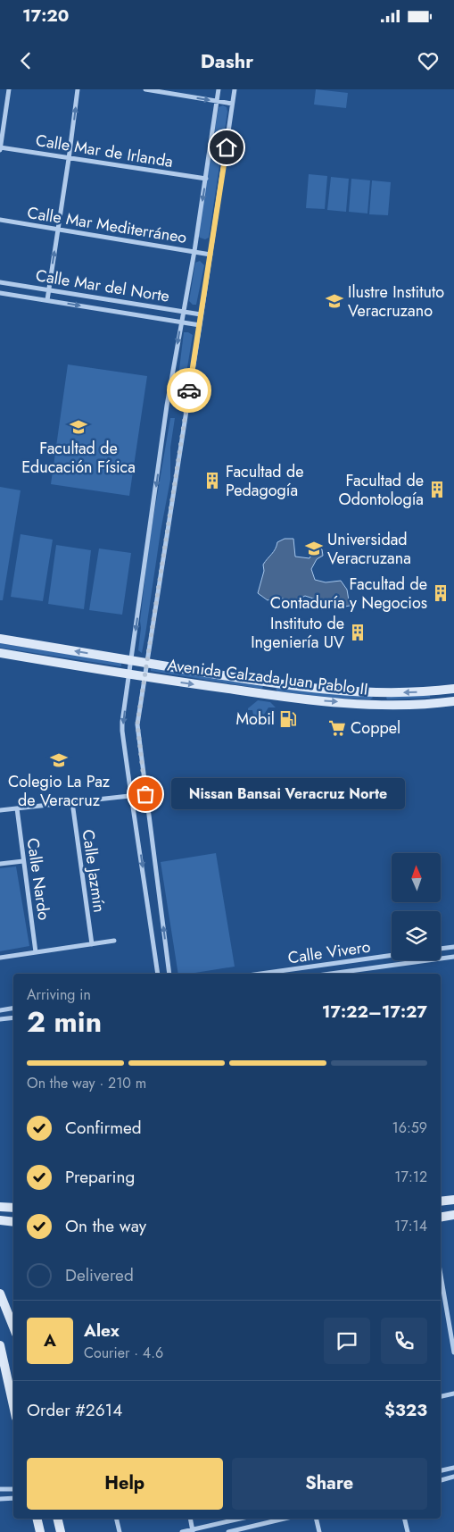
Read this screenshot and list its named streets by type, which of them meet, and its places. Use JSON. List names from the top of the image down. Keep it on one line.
{"streets":{"main road":["Avenida Calzada Juan Pablo II"],"street":["Calle Mar de Irlanda","Calle Mar Mediterráneo","Calle Mar del Norte","Calle Jazmín","Calle Nardo","Calle Vivero"]},"places":{"school or university":["Ilustre Instituto Veracruzano","Facultad de Educación Física","Universidad Veracruzana","Colegio La Paz de Veracruz"],"building":["Facultad de Pedagogía","Facultad de Odontología","Facultad de Contaduría y Negocios","Instituto de Ingeniería UV"],"fuel station":["Mobil"],"supermarket":["Coppel"],"other":["Nissan Bansai Veracruz Norte"]},"north":"top","page":{"status":"17:20","header":"Dashr","bubble":"Nissan Bansai Veracruz Norte","heading":["2 min","Arriving in","17:22–17:27"],"panel":["Alex","Courier · 4.6","Order #2614","$323"],"bar":"On the way · 210 m","list":[["Confirmed","16:59"],["Preparing","17:12"],["On the way","17:14"],"Delivered"],"round":"A","buttons":["Help","Share"]}}
